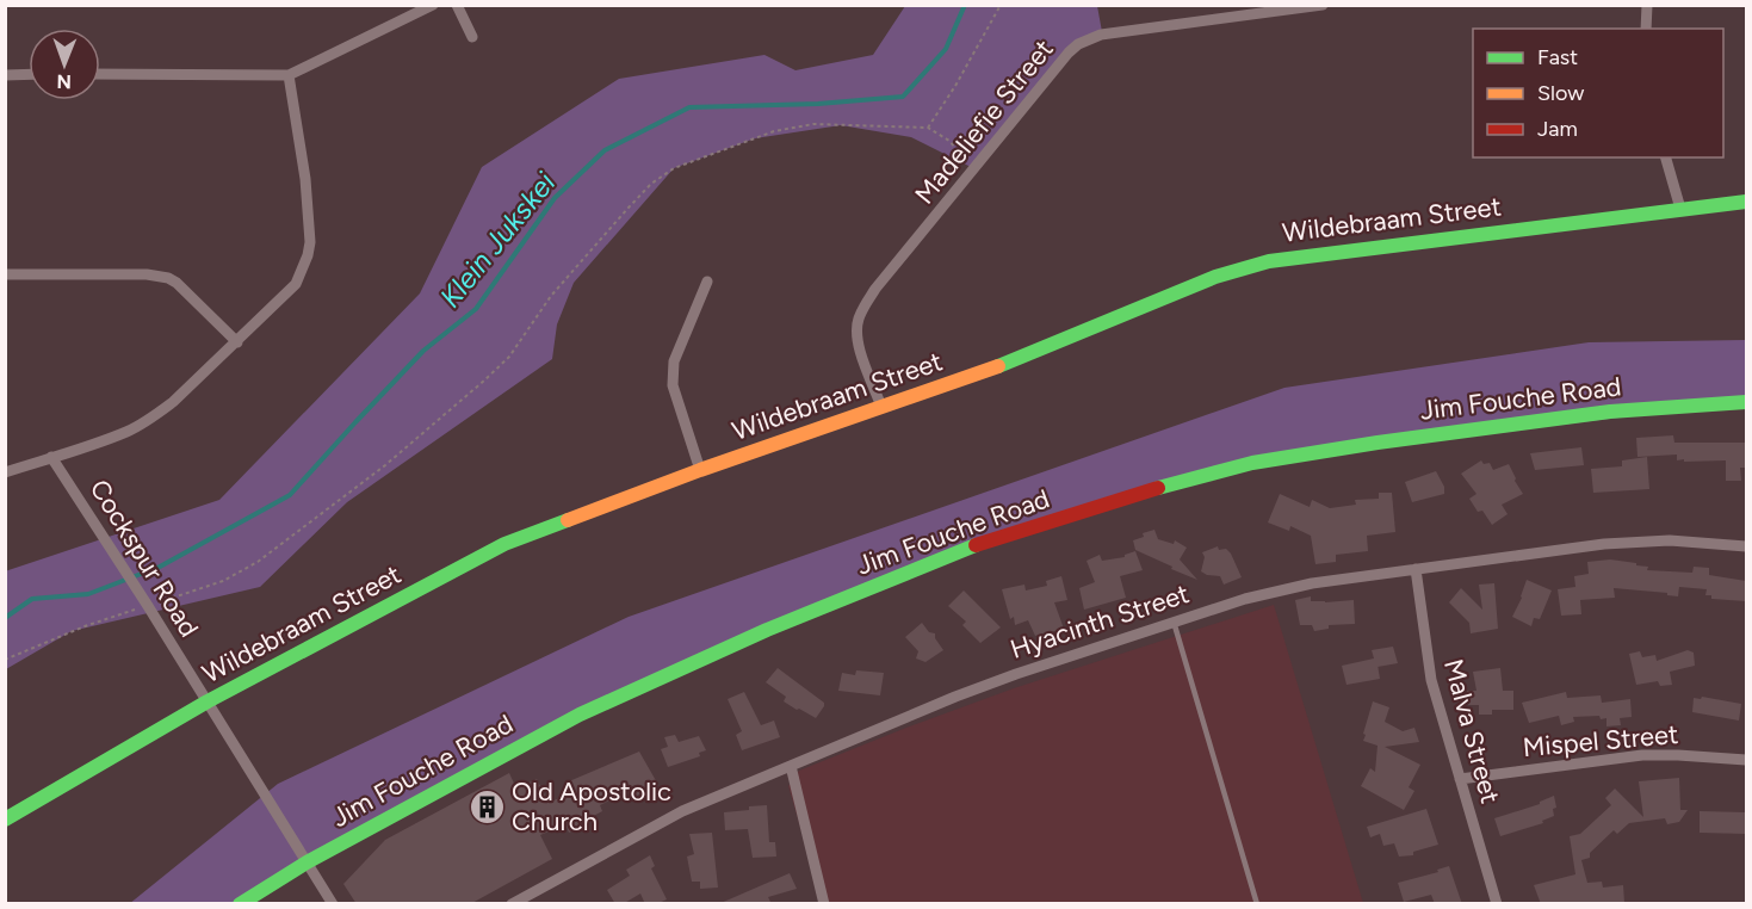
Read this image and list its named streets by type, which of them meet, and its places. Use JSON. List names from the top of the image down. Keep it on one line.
{"streets":{"street":["Madeliefie Street","Wildebraam Street","Jim Fouche Road","Cockspur Road","Hyacinth Street","Malva Street","Mispel Street"]},"crossings":[["Madeliefie Street","Wildebraam Street"],["Wildebraam Street","Cockspur Road"],["Jim Fouche Road","Cockspur Road"],["Hyacinth Street","Malva Street"],["Malva Street","Mispel Street"]],"water":["Klein Jukskei"],"places":{"building":["Old Apostolic Church"]},"legend":["Fast","Slow","Jam"],"north":"bottom"}
